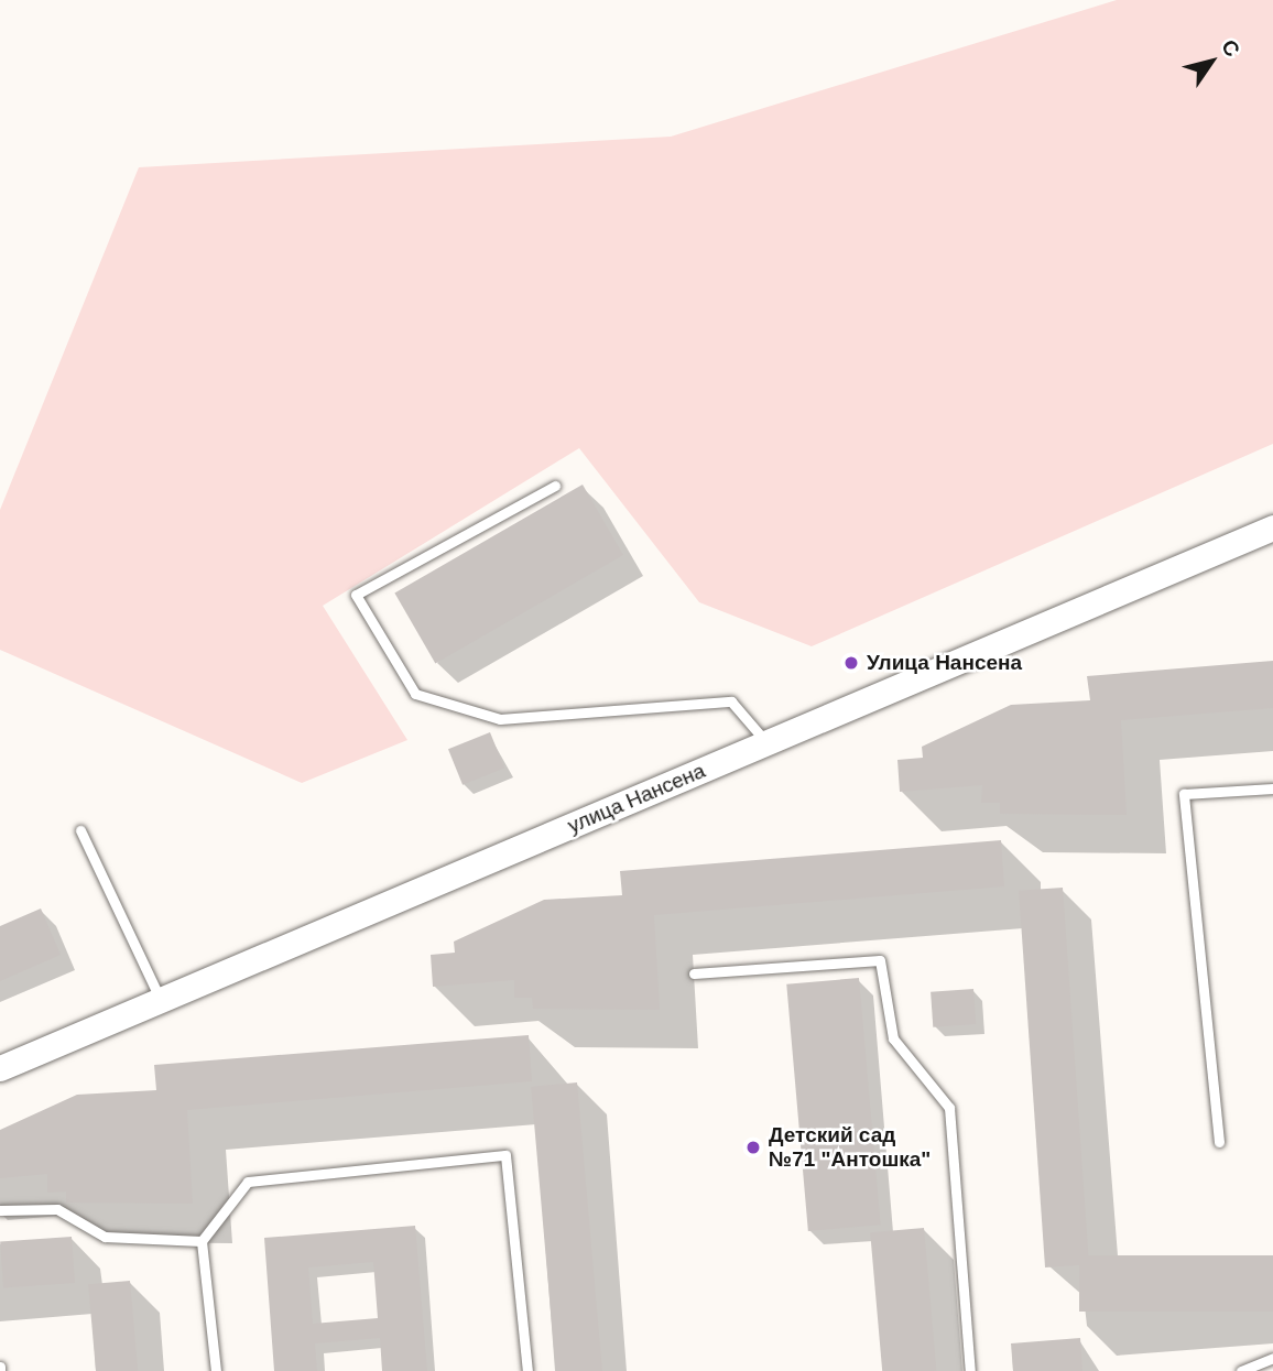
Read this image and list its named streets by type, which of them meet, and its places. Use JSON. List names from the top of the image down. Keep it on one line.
{"streets":{"street":["улица Нансена"]},"places":["Улица Нансена","Детский сад №71 \"Антошка\""],"north":"top right"}
